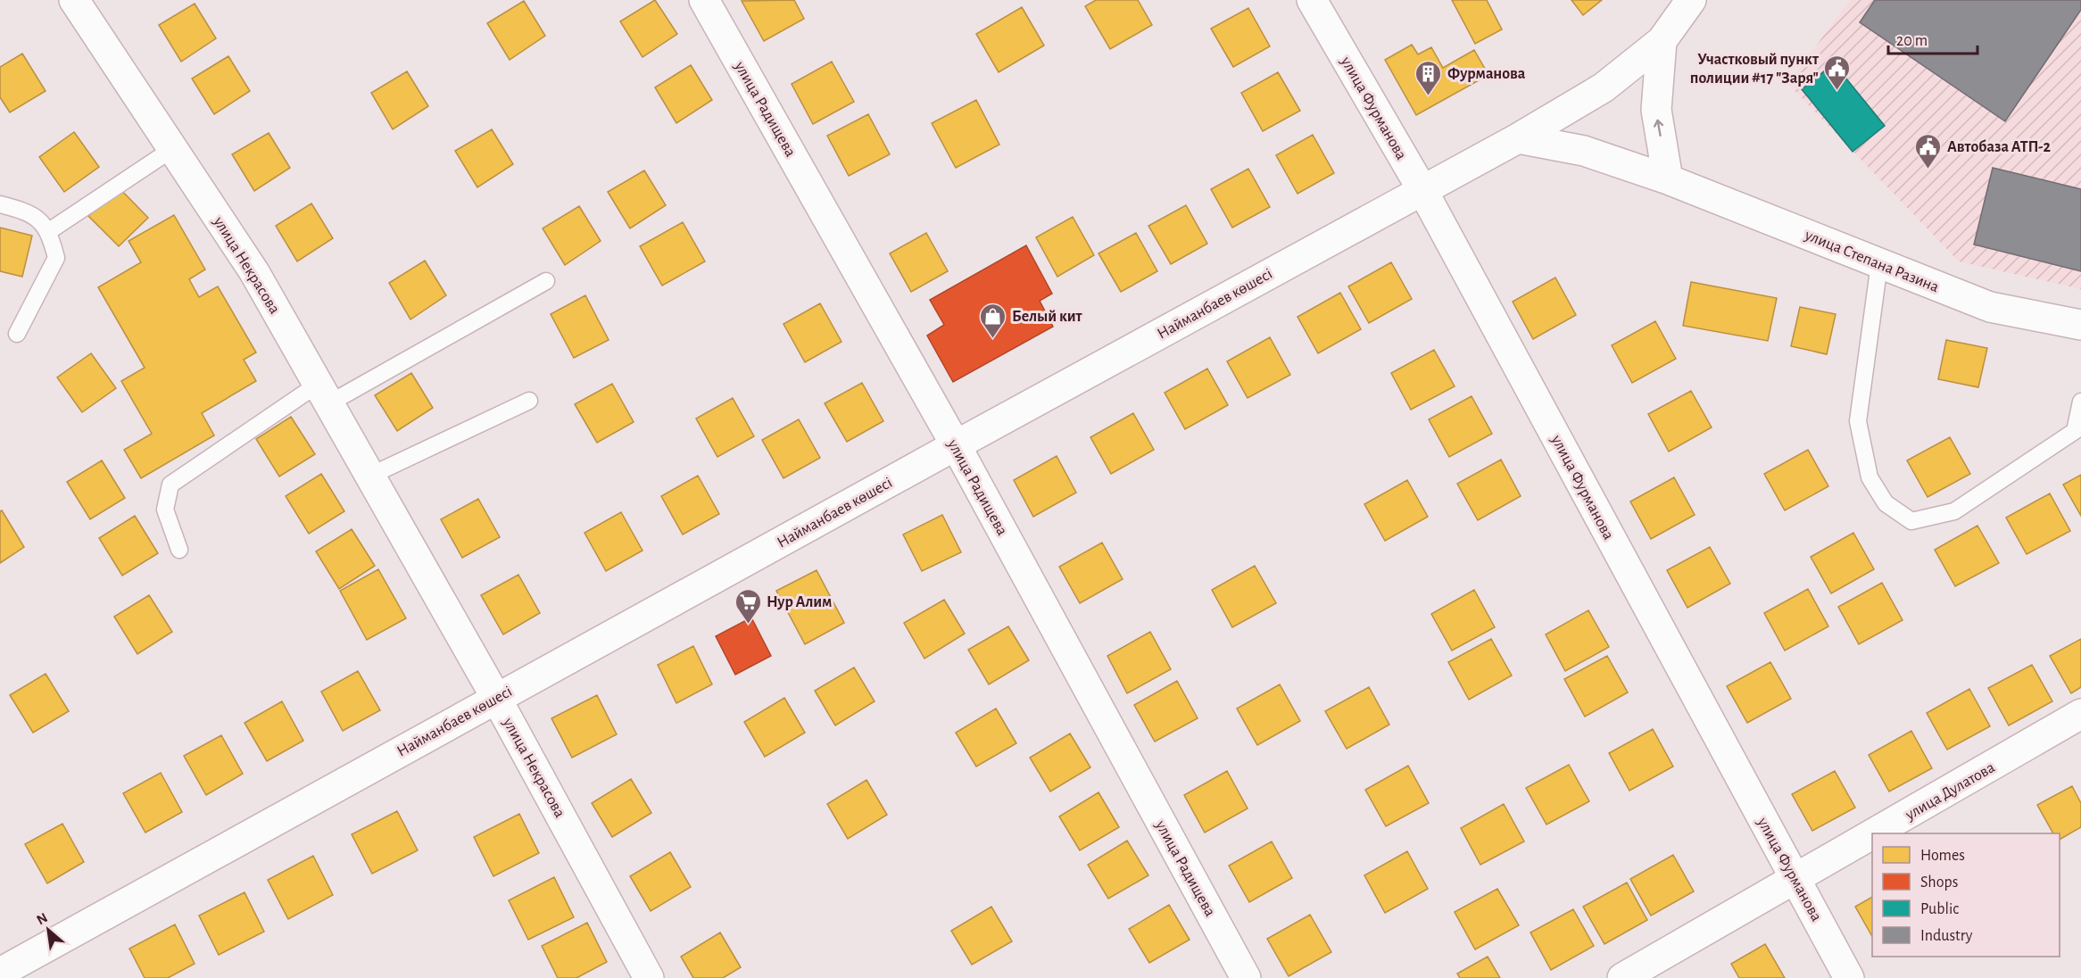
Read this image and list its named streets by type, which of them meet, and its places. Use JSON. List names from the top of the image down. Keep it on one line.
{"streets":{"street":["улица Фурманова","улица Радищева","улица Степана Разина","улица Некрасова","Найманбаев көшесі","улица Дулатова"]},"crossings":[["улица Фурманова","Найманбаев көшесі"],["улица Фурманова","улица Дулатова"],["улица Радищева","Найманбаев көшесі"],["улица Степана Разина","Найманбаев көшесі"],["улица Некрасова","Найманбаев көшесі"]],"places":{"public building":["Участковый пункт полиции #17 \"Заря\"","Автобаза АТП-2"],"building":["Фурманова"],"shop":["Белый кит"],"supermarket":["Нур Алим"]},"legend":["Homes","Shops","Public","Industry"],"scale_bar":"20 m","north":"top left"}
